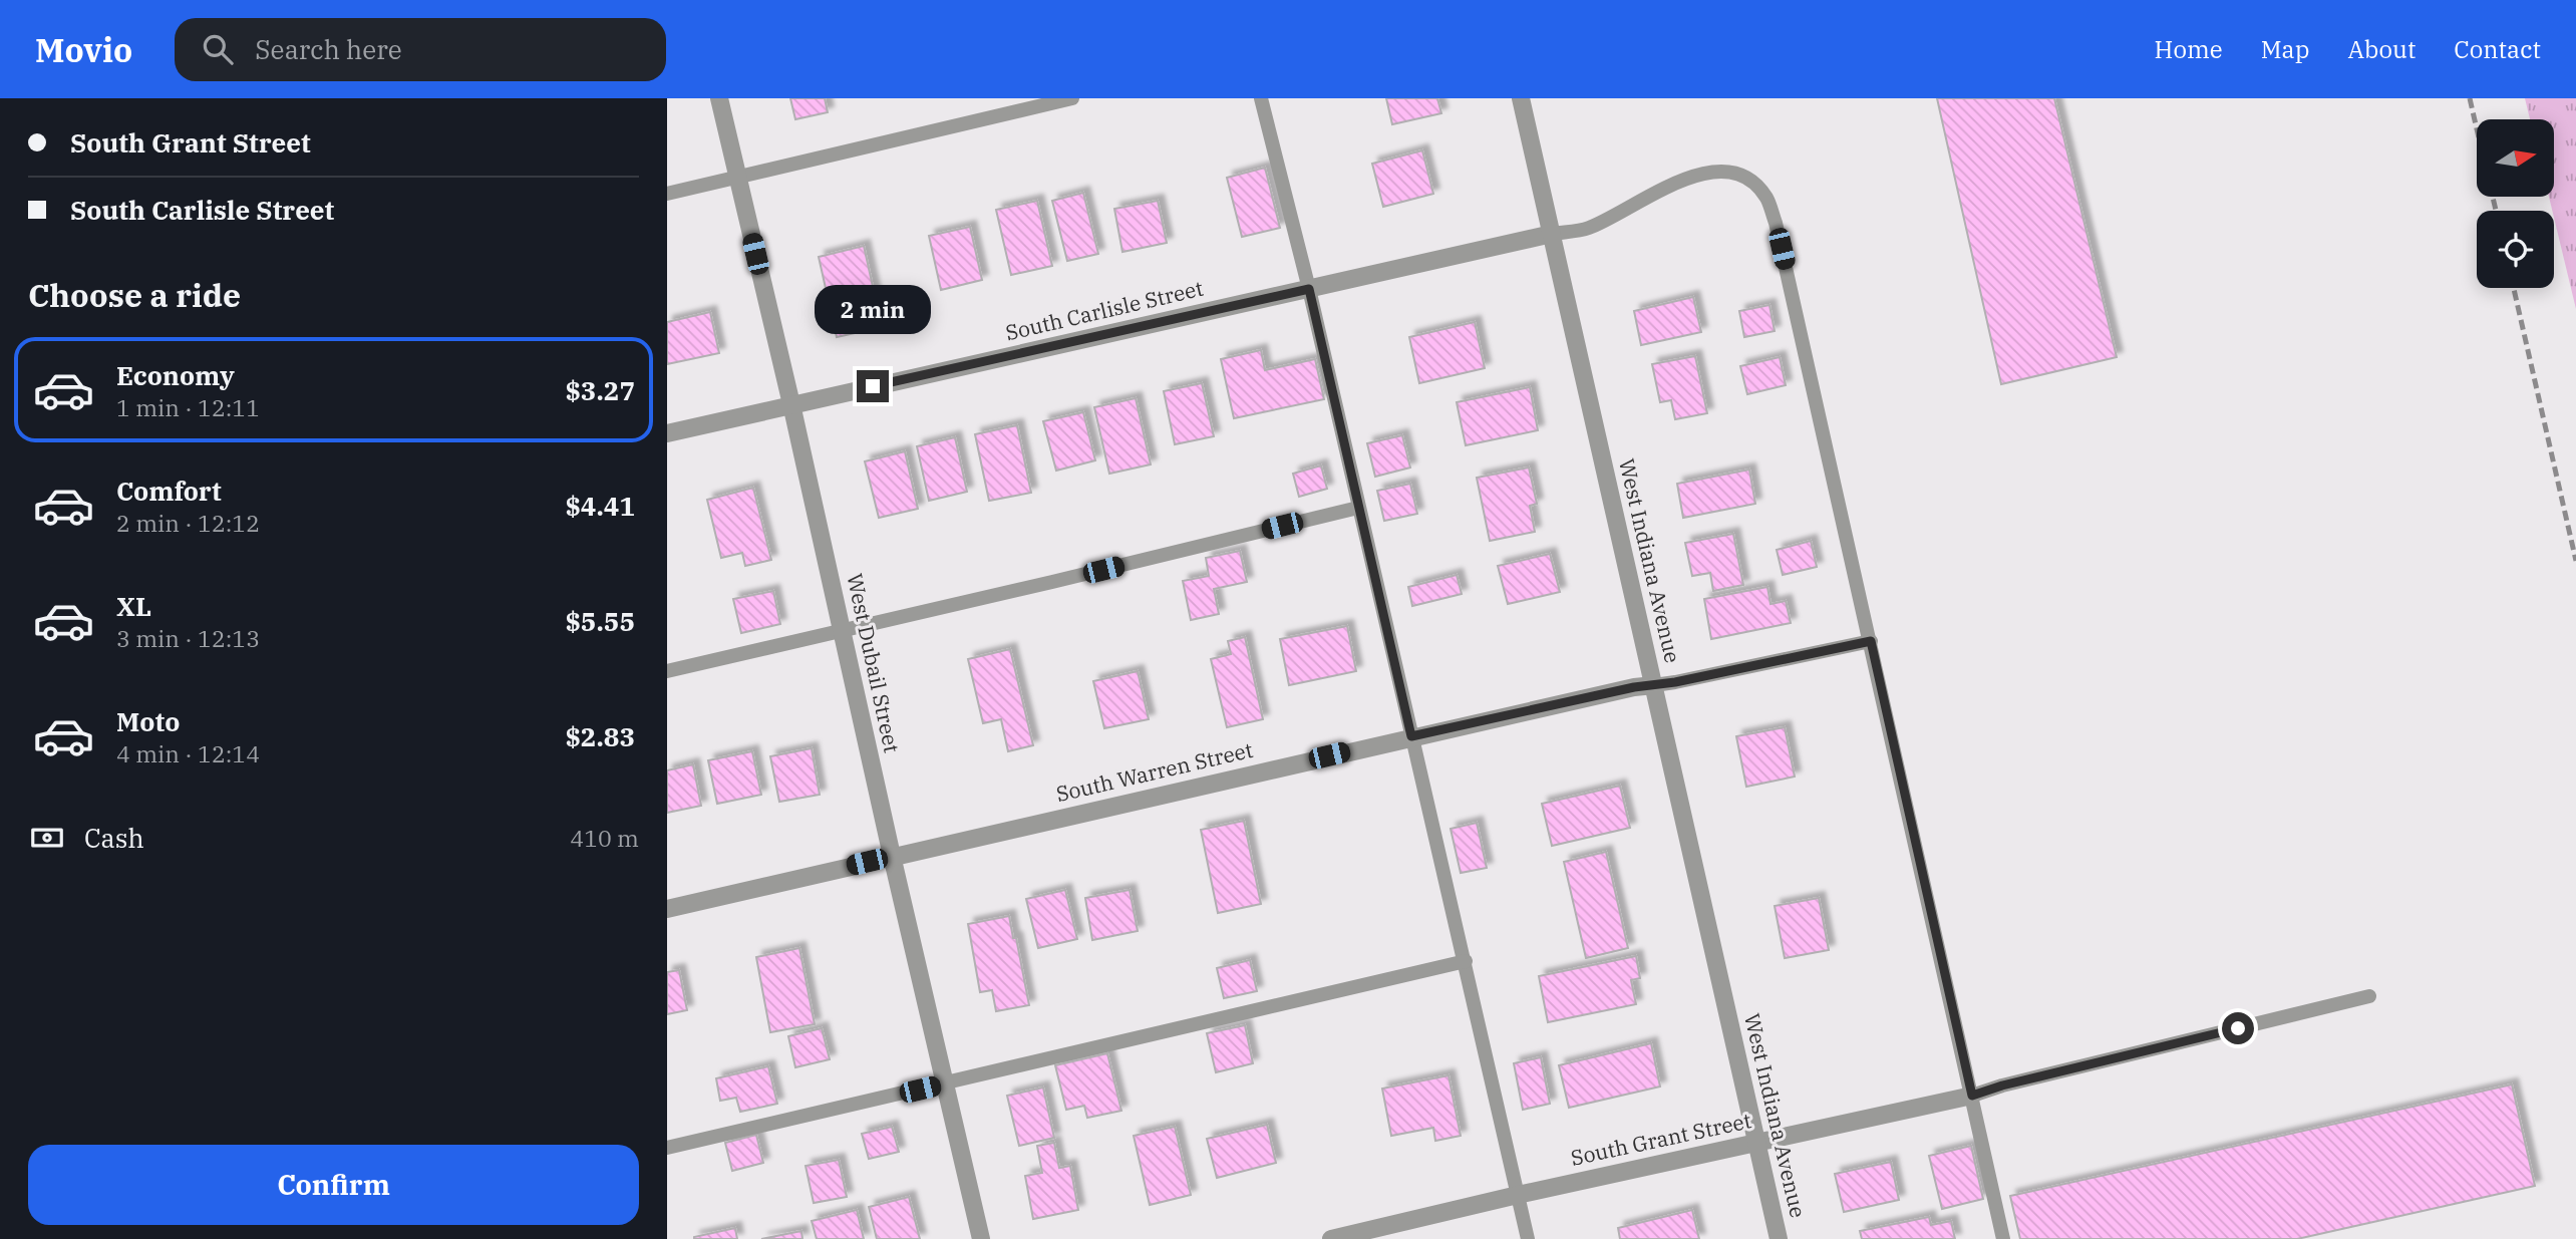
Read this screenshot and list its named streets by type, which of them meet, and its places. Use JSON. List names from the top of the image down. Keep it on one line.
{"streets":{"street":["South Carlisle Street","West Indiana Avenue","West Dubail Street","South Warren Street","South Grant Street"]},"crossings":[["South Carlisle Street","West Indiana Avenue"],["South Carlisle Street","West Dubail Street"],["West Indiana Avenue","South Warren Street"],["West Indiana Avenue","South Grant Street"],["West Dubail Street","South Warren Street"]],"north":"right","page":{"header":"Movio","search":"Search here","nav":["Home","Map","About","Contact"],"banner":["South Grant Street","South Carlisle Street"],"heading":"Choose a ride","bubble":"2 min","list":[{"name":"Economy","note":"1 min · 12:11","value":"$3.27"},{"name":"Comfort","note":"2 min · 12:12","value":"$4.41"},{"name":"XL","note":"3 min · 12:13","value":"$5.55"},{"name":"Moto","note":"4 min · 12:14","value":"$2.83"}],"pay":["Cash","410 m"],"buttons":"Confirm"}}
